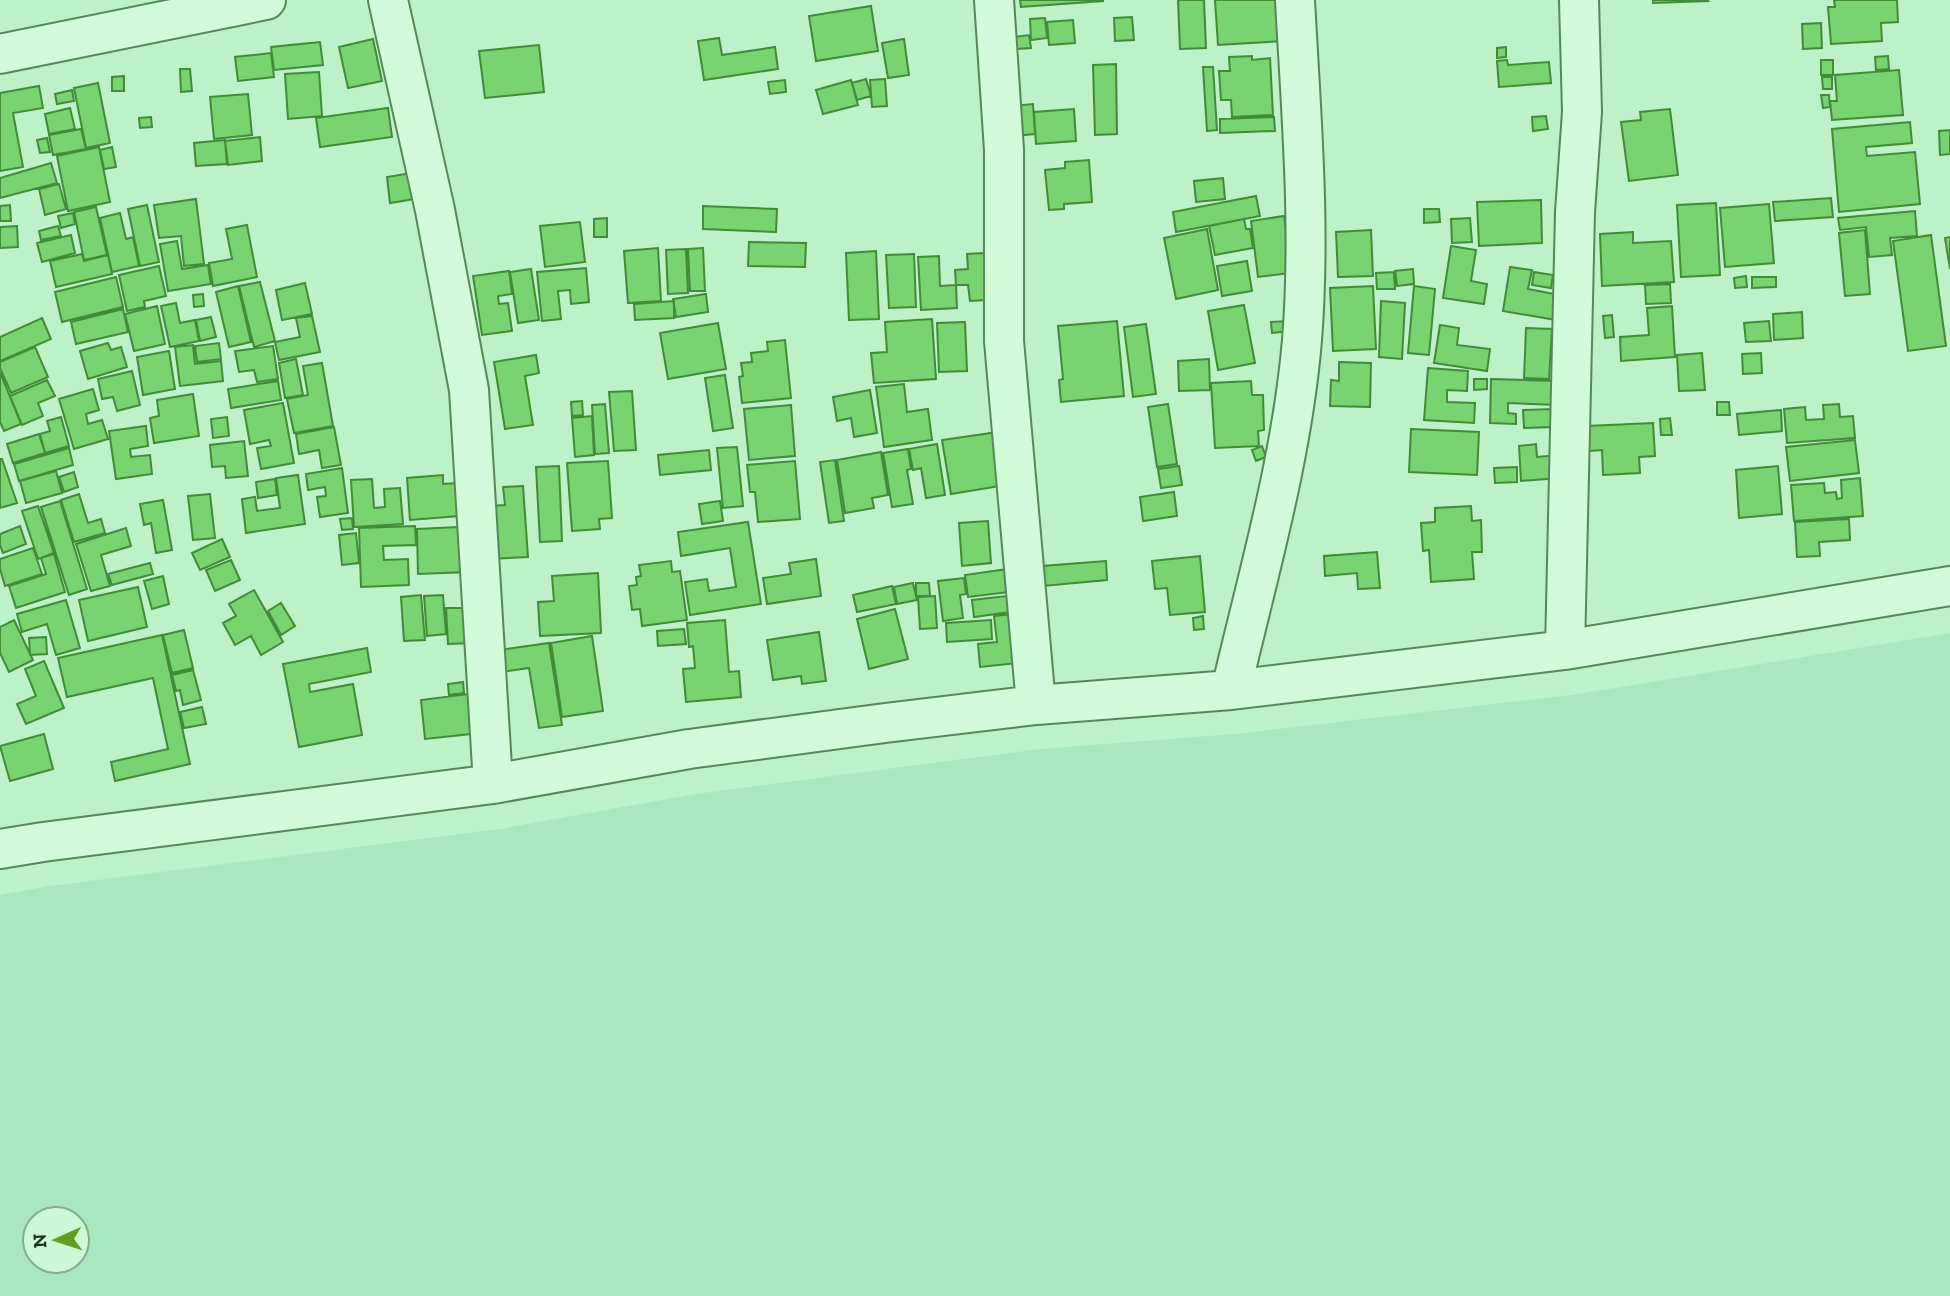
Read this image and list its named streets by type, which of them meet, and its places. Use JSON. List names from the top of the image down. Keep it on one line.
{"north":"left"}
